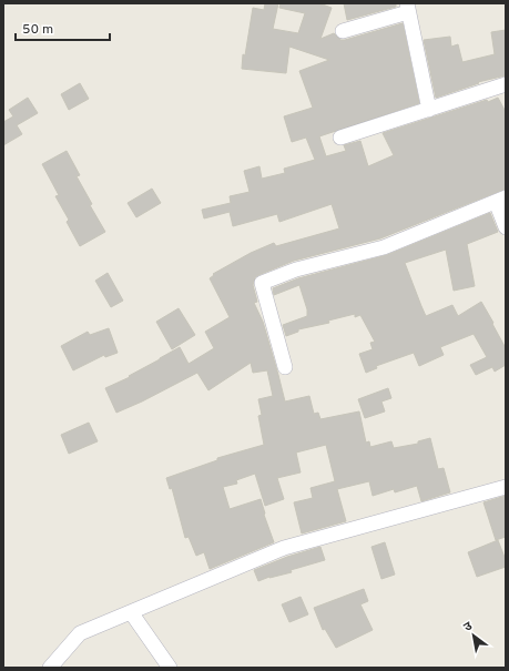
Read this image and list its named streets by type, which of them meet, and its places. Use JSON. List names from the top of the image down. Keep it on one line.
{"scale_bar":"50 m","north":"top left"}
